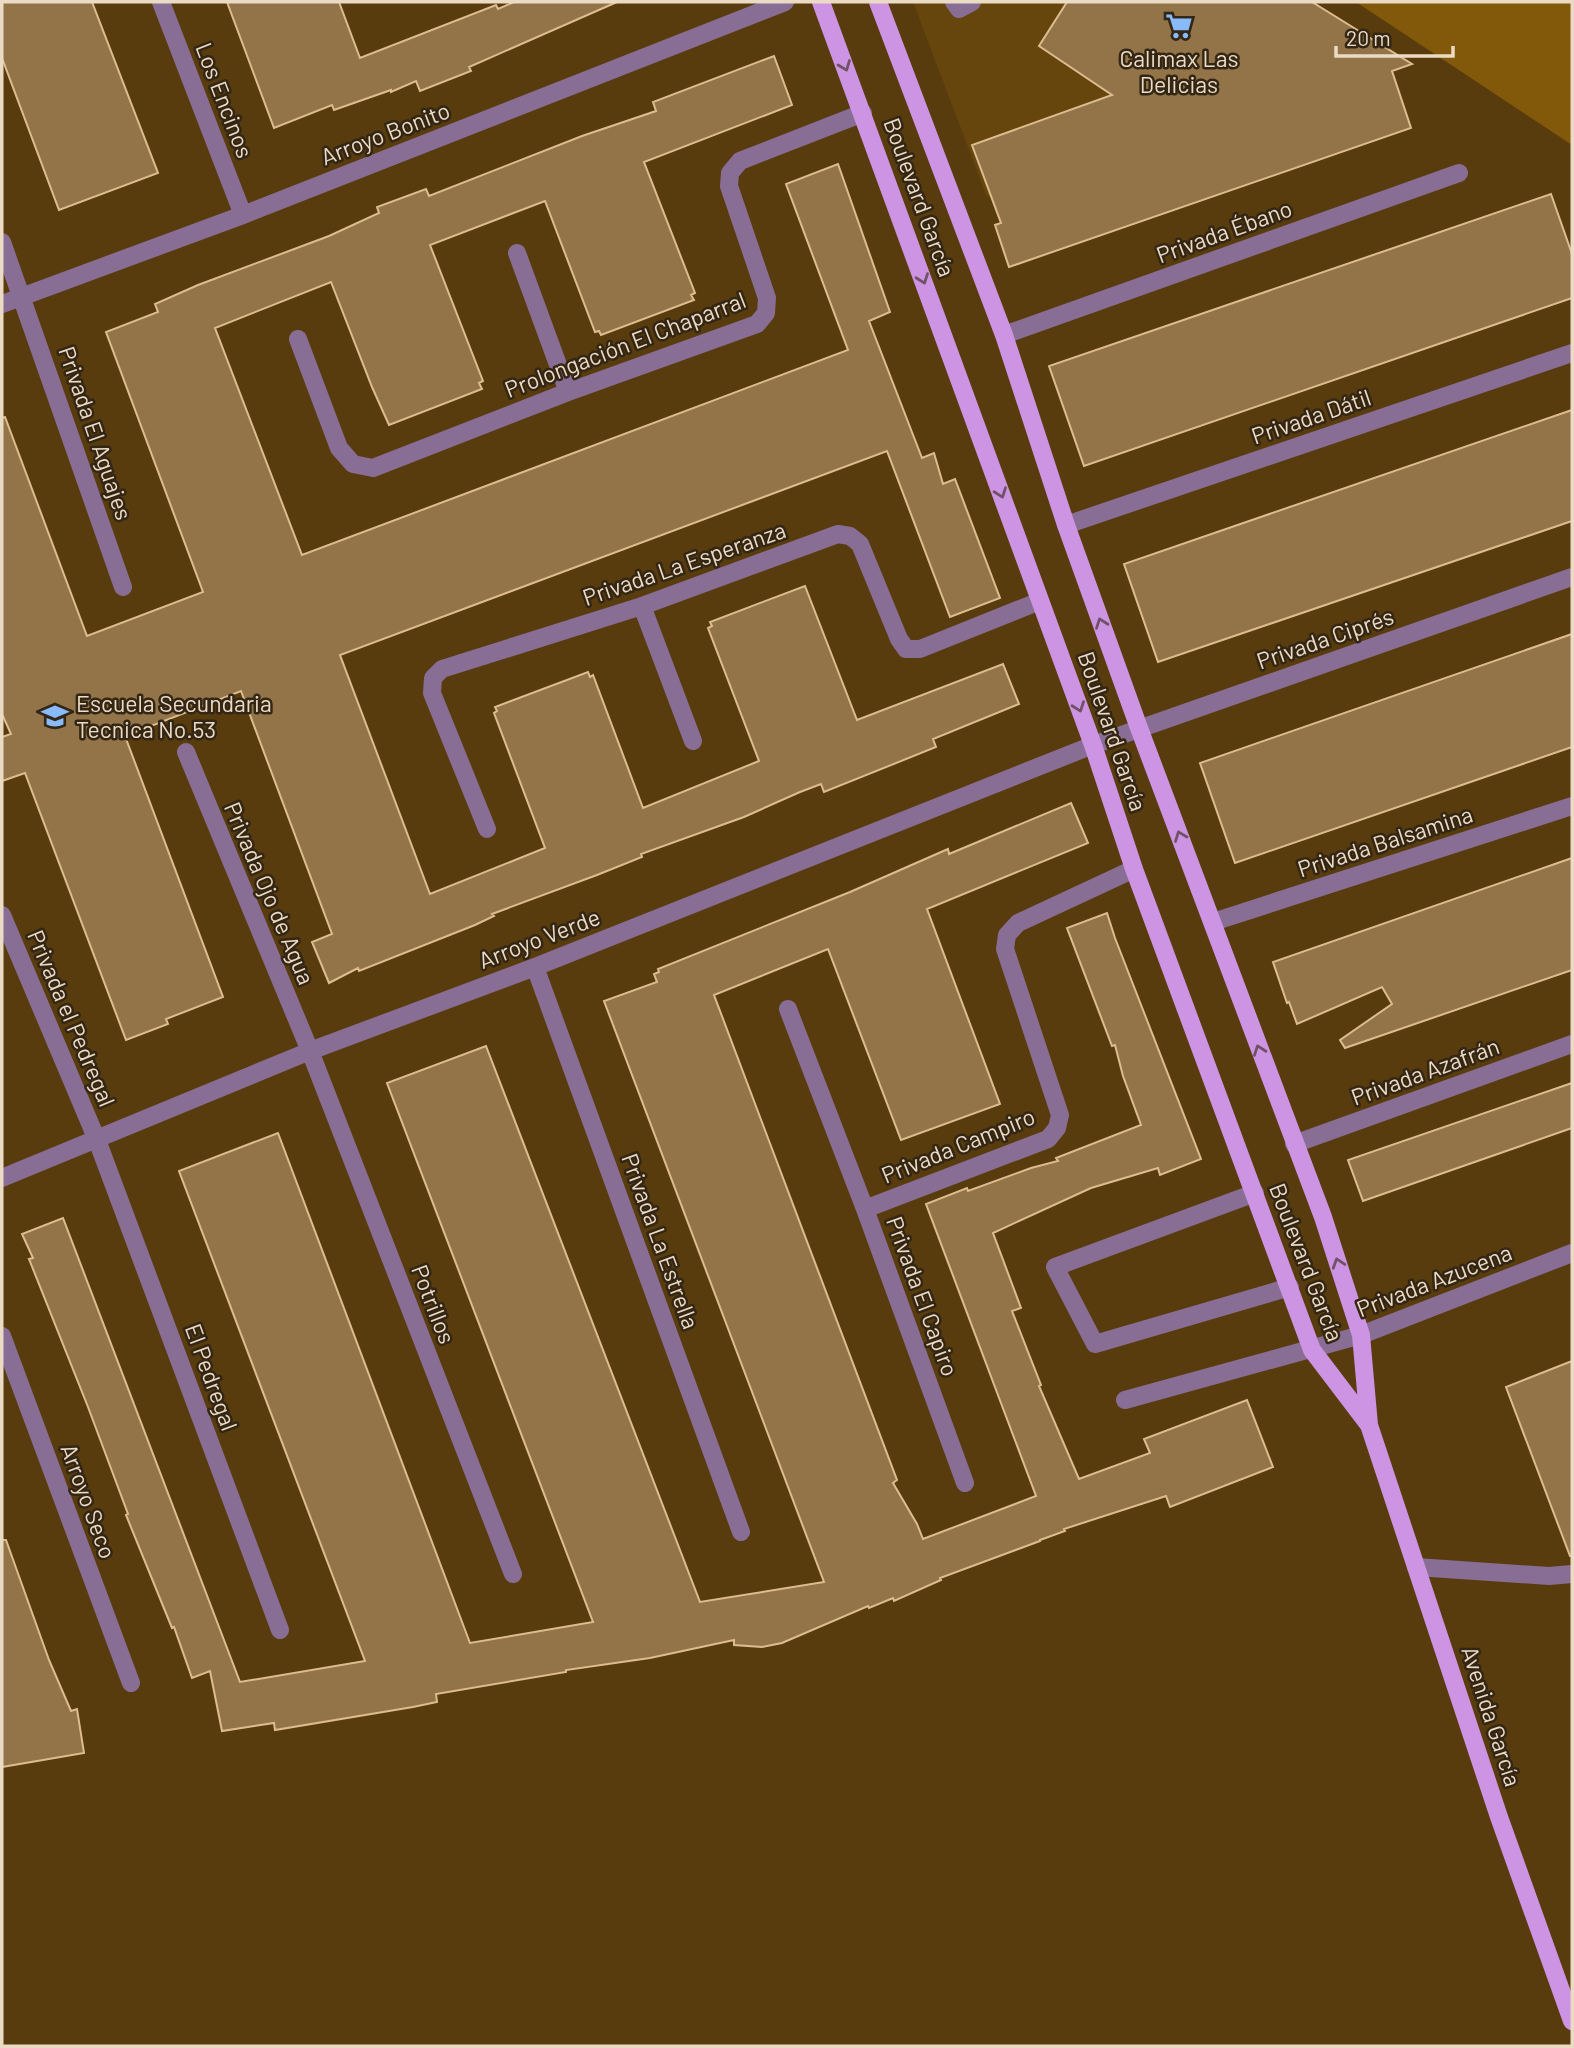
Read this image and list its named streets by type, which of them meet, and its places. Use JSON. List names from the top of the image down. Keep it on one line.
{"streets":{"main road":["Boulevard García","Avenida García"],"street":["Los Encinos","Arroyo Bonito","Privada Ébano","Prolongación El Chaparral","Privada Dátil","Privada El Aguajes","Privada La Esperanza","Privada Ciprés","Privada Balsamina","Privada Ojo de Agua","Arroyo Verde","Privada el Pedregal","Privada Azafrán","Privada Campiro","Privada La Estrella","Privada Azucena","Privada El Capiro","Potrillos","El Pedregal","Arroyo Seco"]},"crossings":[["Los Encinos","Arroyo Bonito"],["Arroyo Bonito","Privada El Aguajes"],["Boulevard García","Privada Ébano"],["Boulevard García","Prolongación El Chaparral"],["Boulevard García","Privada Dátil"],["Boulevard García","Privada La Esperanza"],["Boulevard García","Privada Ciprés"],["Boulevard García","Privada Balsamina"],["Boulevard García","Arroyo Verde"],["Boulevard García","Privada Azafrán"],["Boulevard García","Privada Campiro"],["Boulevard García","Privada Azucena"],["Boulevard García","Avenida García"],["Privada Ciprés","Arroyo Verde"],["Privada Ojo de Agua","Arroyo Verde"],["Privada Ojo de Agua","Potrillos"],["Arroyo Verde","Privada el Pedregal"],["Arroyo Verde","Privada La Estrella"],["Arroyo Verde","Potrillos"],["Arroyo Verde","El Pedregal"],["Privada el Pedregal","El Pedregal"],["Privada Campiro","Privada El Capiro"]],"places":{"supermarket":["Calimax Las Delicias"],"school or university":["Escuela Secundaria Tecnica No.53"]},"scale_bar":"20 m"}
